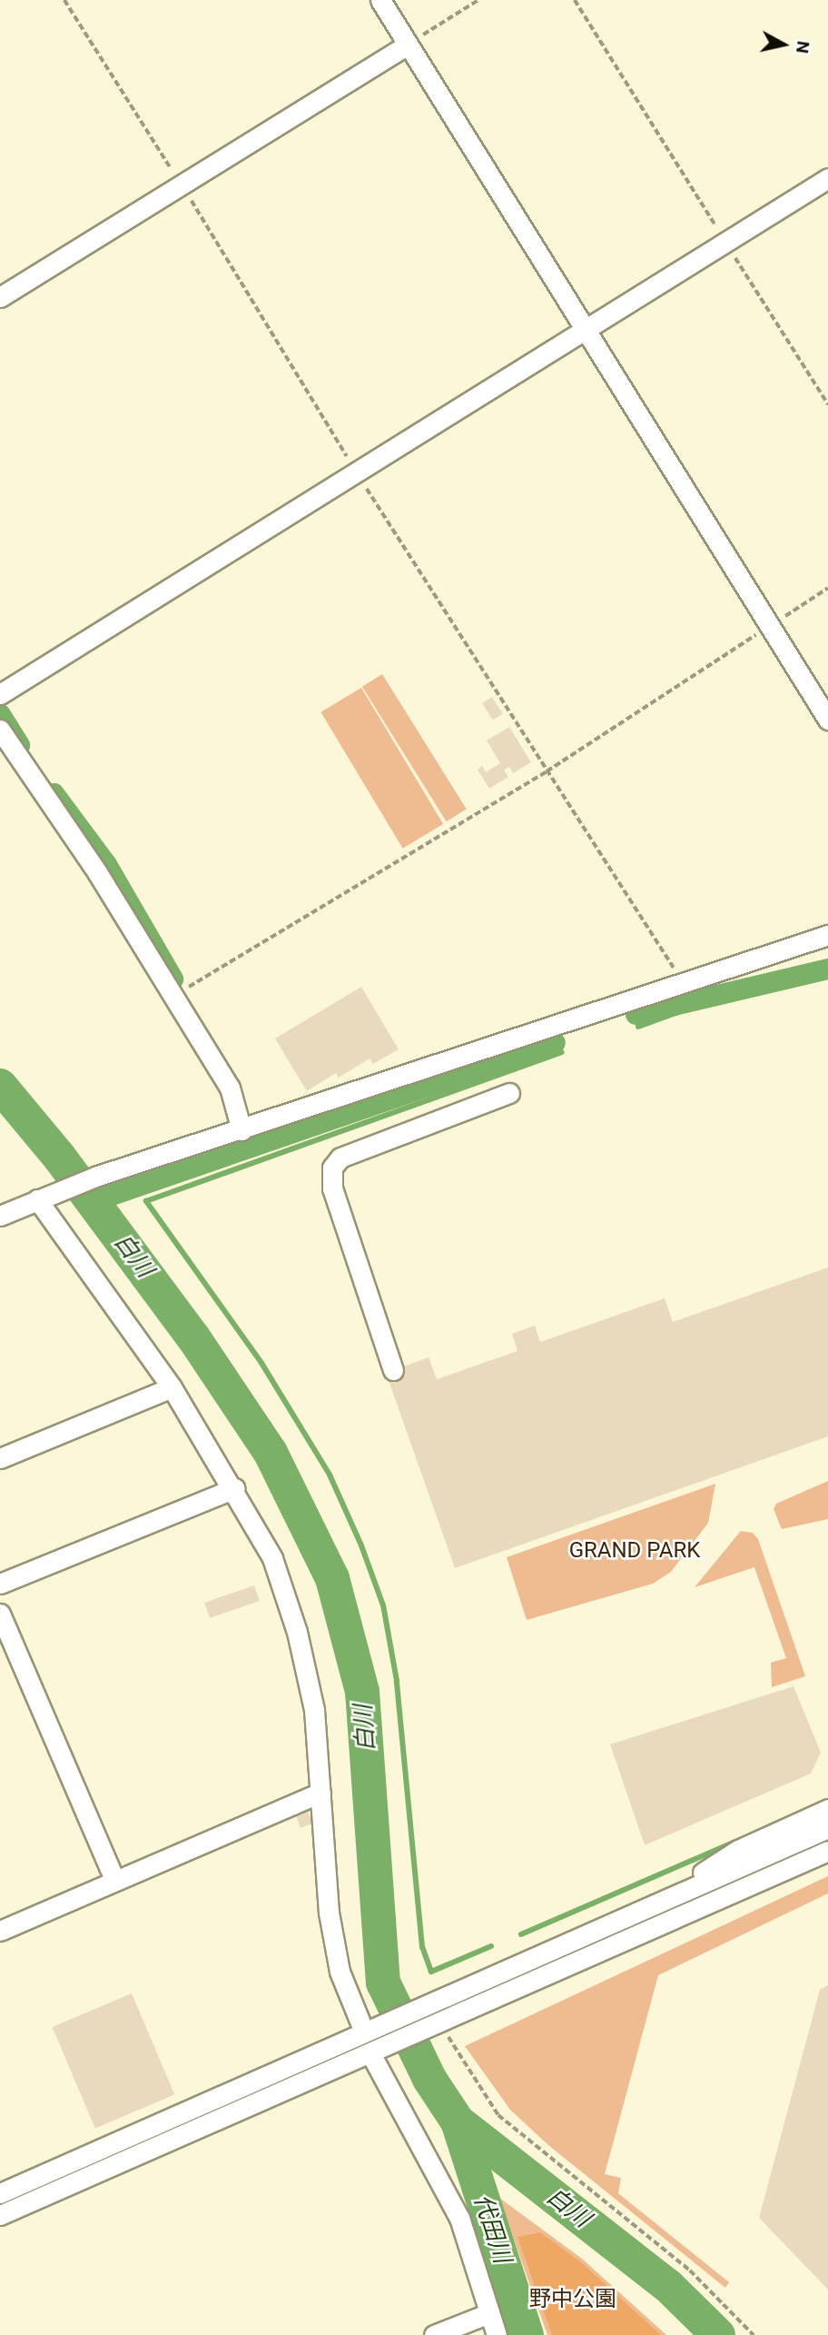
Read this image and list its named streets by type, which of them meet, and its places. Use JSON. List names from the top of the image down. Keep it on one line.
{"water":["白川","代田川"],"parks":["GRAND PARK","野中公園"],"north":"right"}
